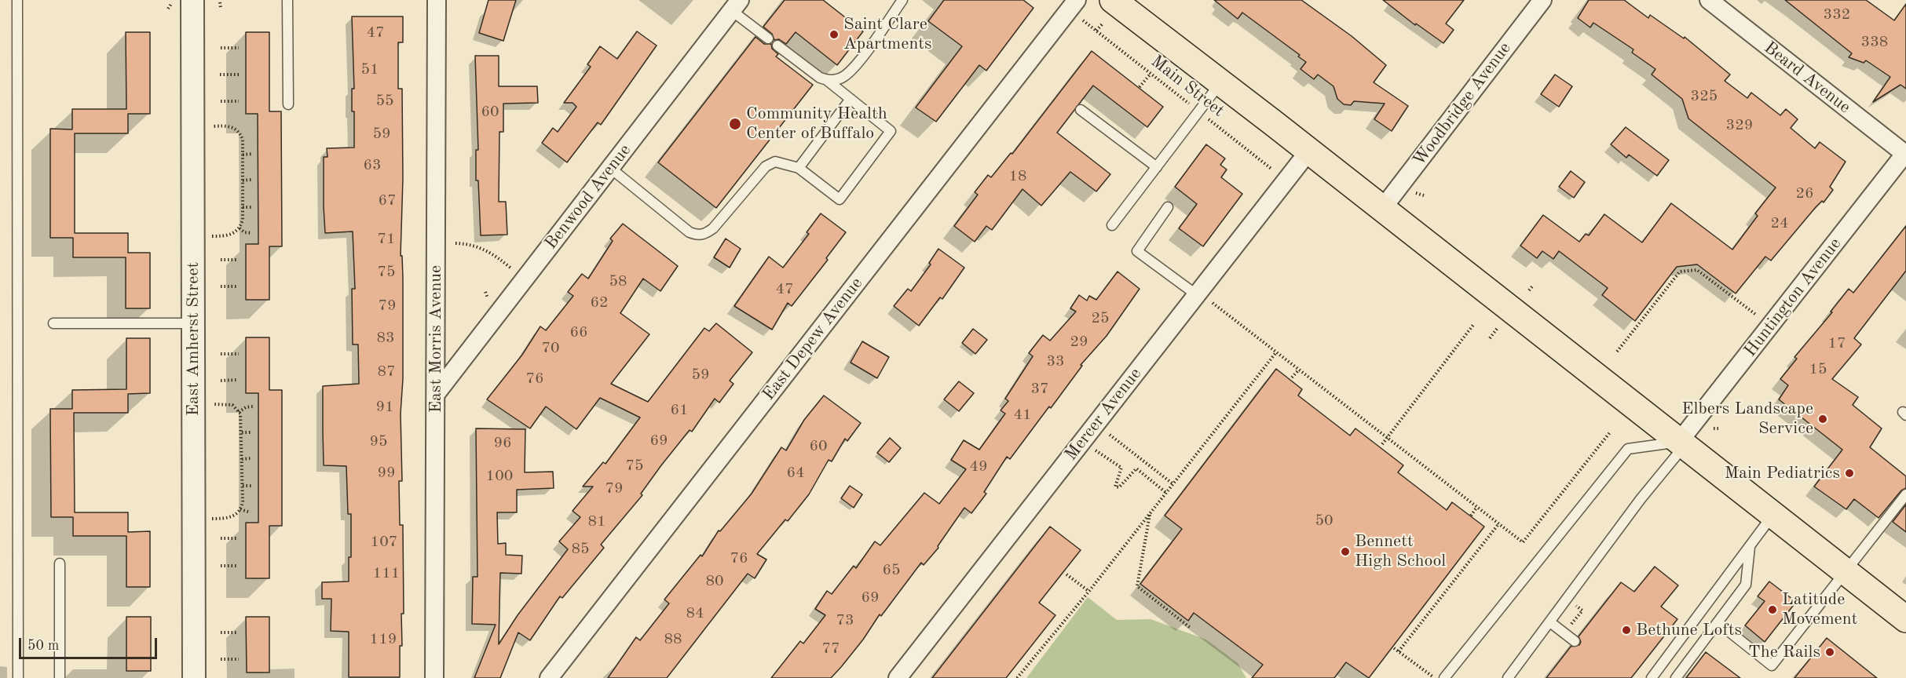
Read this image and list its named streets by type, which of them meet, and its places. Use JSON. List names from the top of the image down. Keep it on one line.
{"streets":{"street":["Beard Avenue","Woodbridge Avenue","Benwood Avenue","Huntington Avenue","East Amherst Street","East Morris Avenue","East Depew Avenue","Mercer Avenue"],"path":["Main Street"]},"crossings":[["Beard Avenue","Huntington Avenue"],["Benwood Avenue","East Morris Avenue"]],"places":["Saint Clare Apartments","Community Health Center of Buffalo","Elbers Landscape Service","Main Pediatrics","Bennett High School","Latitude Movement","Bethune Lofts","The Rails"],"house_numbers":["332","47","338","51","325","55","60","329","59","63","18","26","67","24","71","75","58","47","62","79","25","66","83","29","17","70","33","15","87","59","76","37","91","61","41","69","95","96","60","75","49","99","64","100","79","50","81","107","85","76","65","111","80","69","84","73","119","88","77"],"scale_bar":"50 m"}
